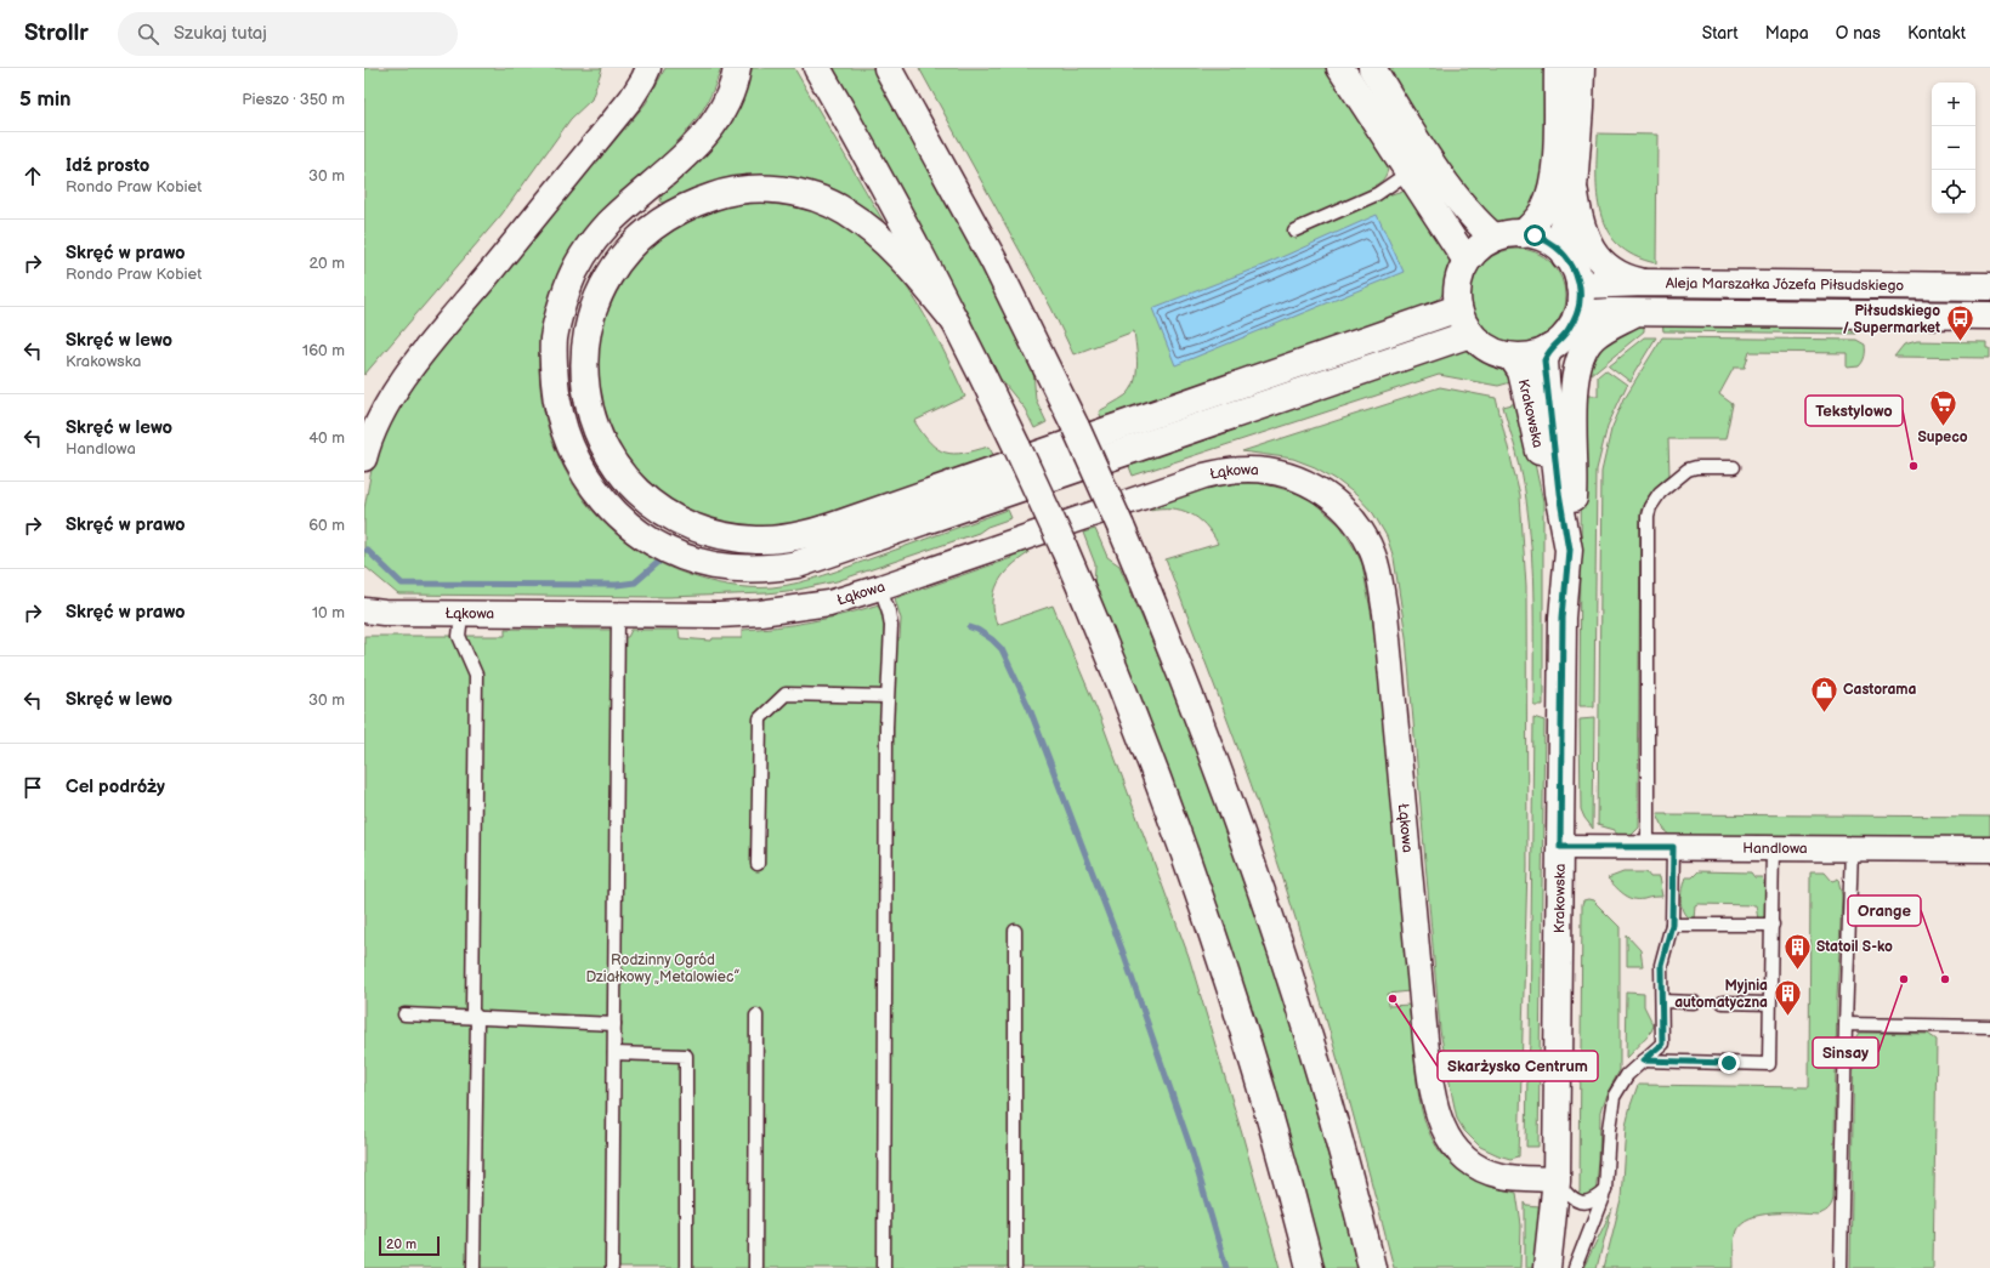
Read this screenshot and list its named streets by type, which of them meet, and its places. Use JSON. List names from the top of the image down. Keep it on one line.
{"streets":{"main road":["Aleja Marszałka Józefa Piłsudskiego","Krakowska"],"street":["Łąkowa","Handlowa"]},"crossings":[["Aleja Marszałka Józefa Piłsudskiego","Krakowska"],["Krakowska","Łąkowa"],["Krakowska","Handlowa"]],"parks":["Rodzinny Ogród Działkowy „Metalowiec”"],"places":{"bus stop":["Piłsudskiego / Supermarket"],"supermarket":["Supeco"],"other":["Tekstylowo","Sinsay","Orange","Skarżysko Centrum"],"shop":["Castorama"],"building":["Statoil S-ko","Myjnia automatyczna"]},"scale_bar":"20 m","page":{"header":"Strollr","search":"Szukaj tutaj","nav":["Start","Mapa","O nas","Kontakt"],"heading":["5 min","Pieszo · 350 m"],"map_buttons":["+","−"],"list":[["Idź prosto","Rondo Praw Kobiet","30 m"],["Skręć w prawo","Rondo Praw Kobiet","20 m"],["Skręć w lewo","Krakowska","160 m"],["Skręć w lewo","Handlowa","40 m"],["Skręć w prawo","60 m"],["Skręć w prawo","10 m"],["Skręć w lewo","30 m"],"Cel podróży"],"scale":"20 m"}}
